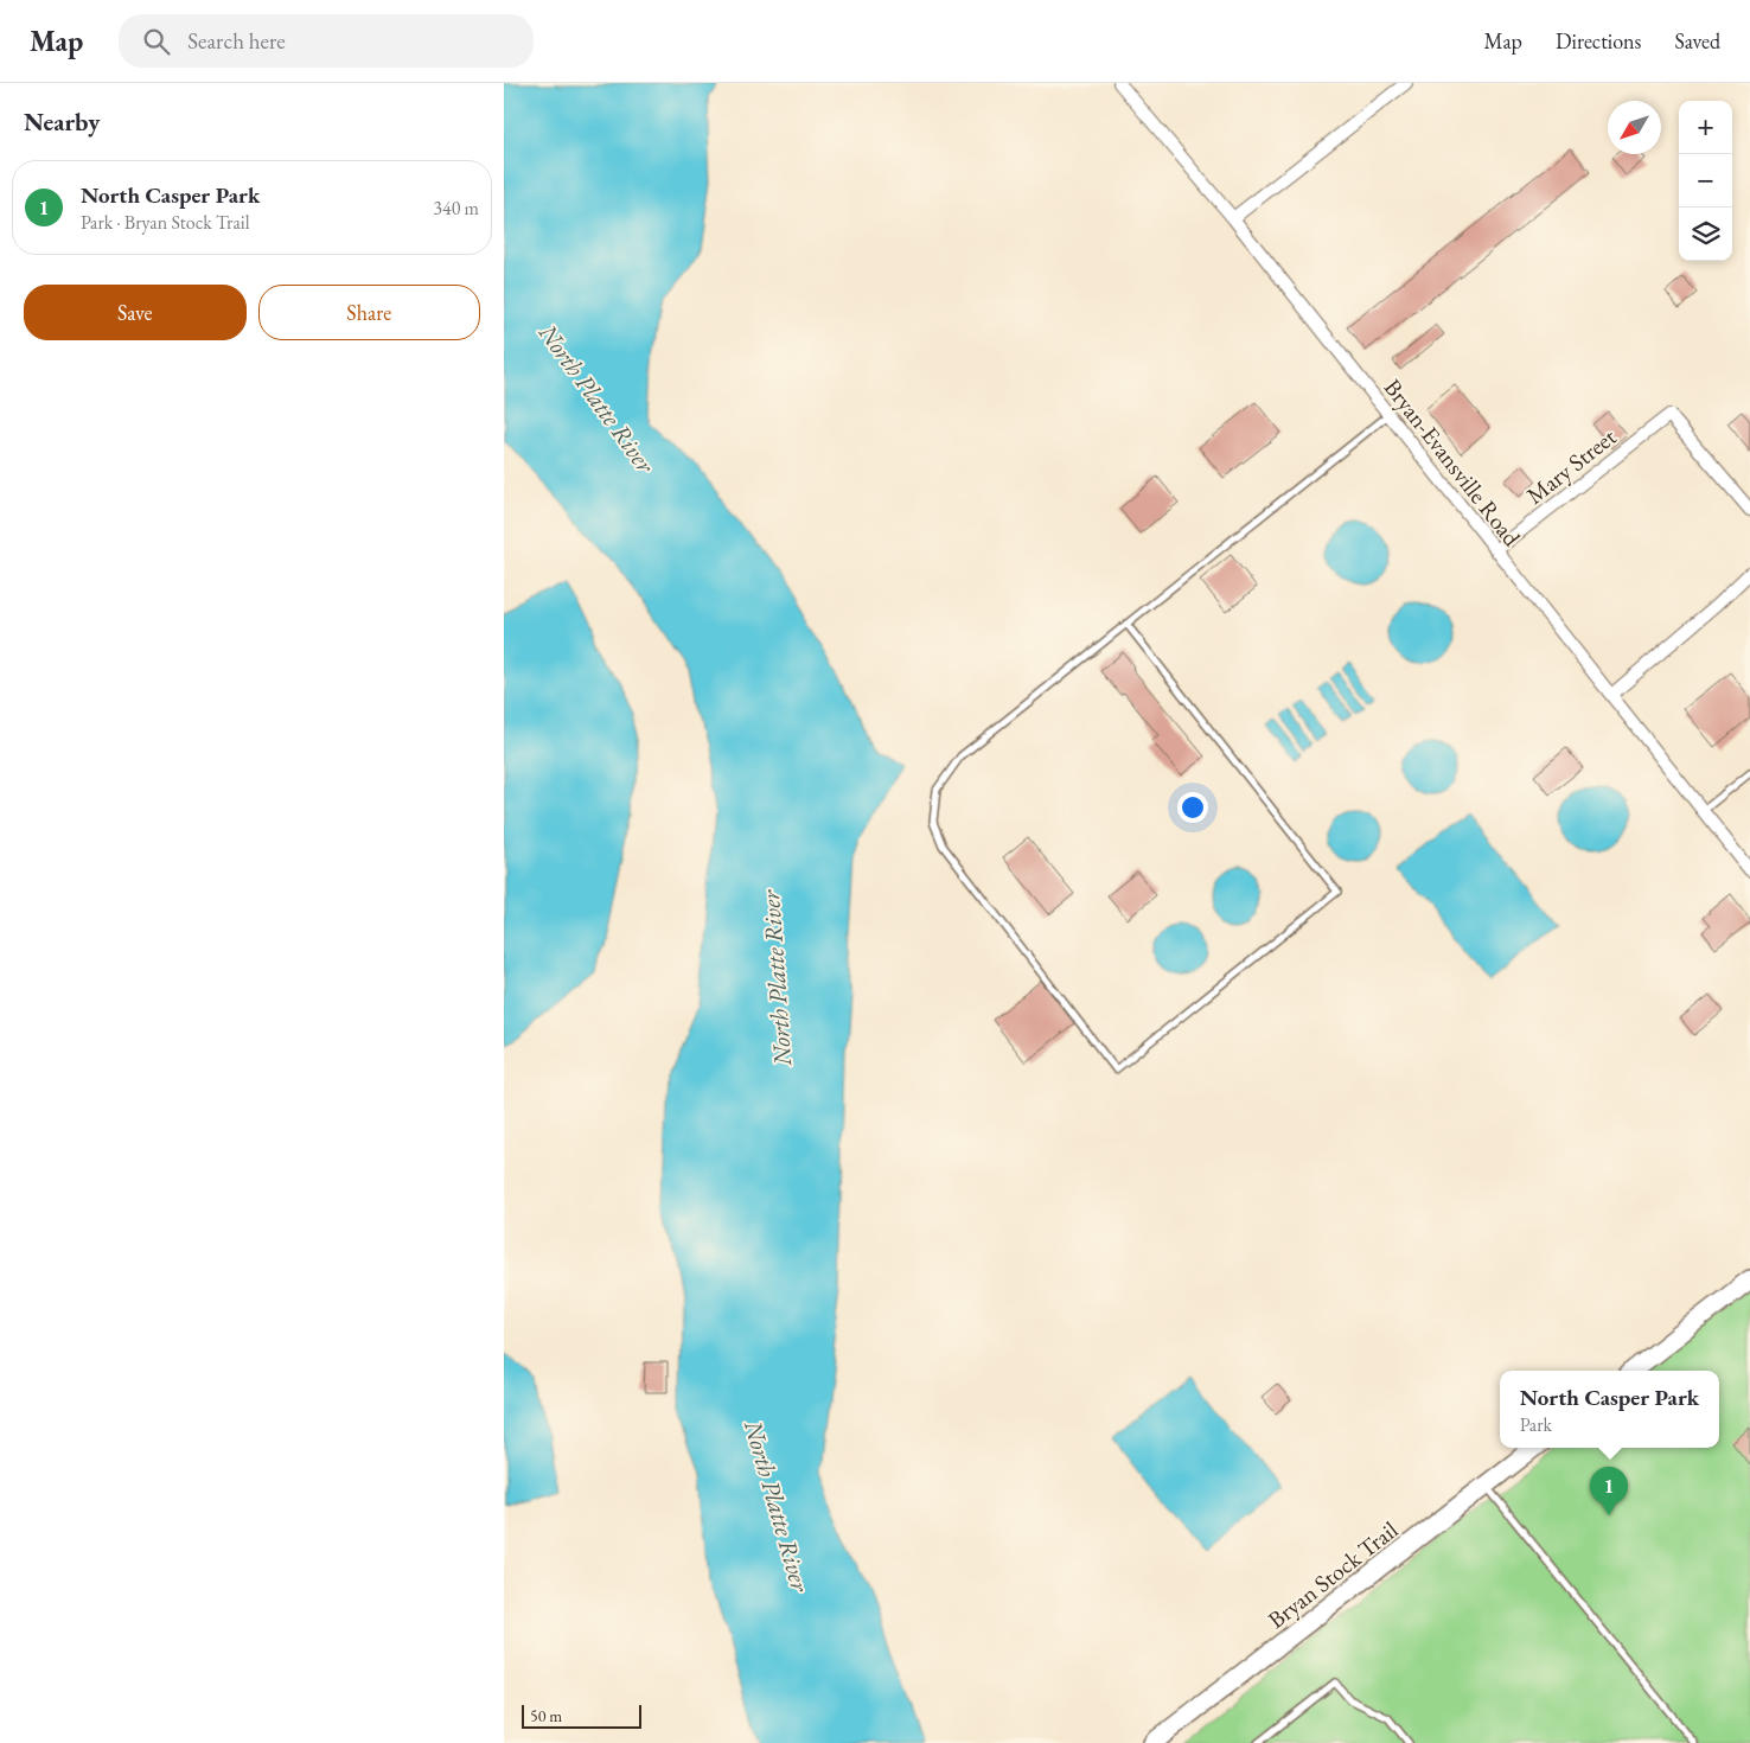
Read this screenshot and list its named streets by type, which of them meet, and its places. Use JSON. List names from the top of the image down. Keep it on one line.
{"streets":{"main road":["Bryan Stock Trail"],"street":["Bryan-Evansville Road","Mary Street"]},"crossings":[["Bryan-Evansville Road","Mary Street"]],"water":["North Platte River"],"scale_bar":"50 m","north":"bottom left","page":{"header":"Map","search":"Search here","nav":["Map","Directions","Saved"],"heading":"Nearby","map_buttons":["+","−"],"list":[{"mark":"1","name":"North Casper Park","note":"Park · Bryan Stock Trail","value":"340 m"}],"buttons":["Save","Share"],"popup":["North Casper Park","Park"],"pins":"1","scale":"50 m"}}
